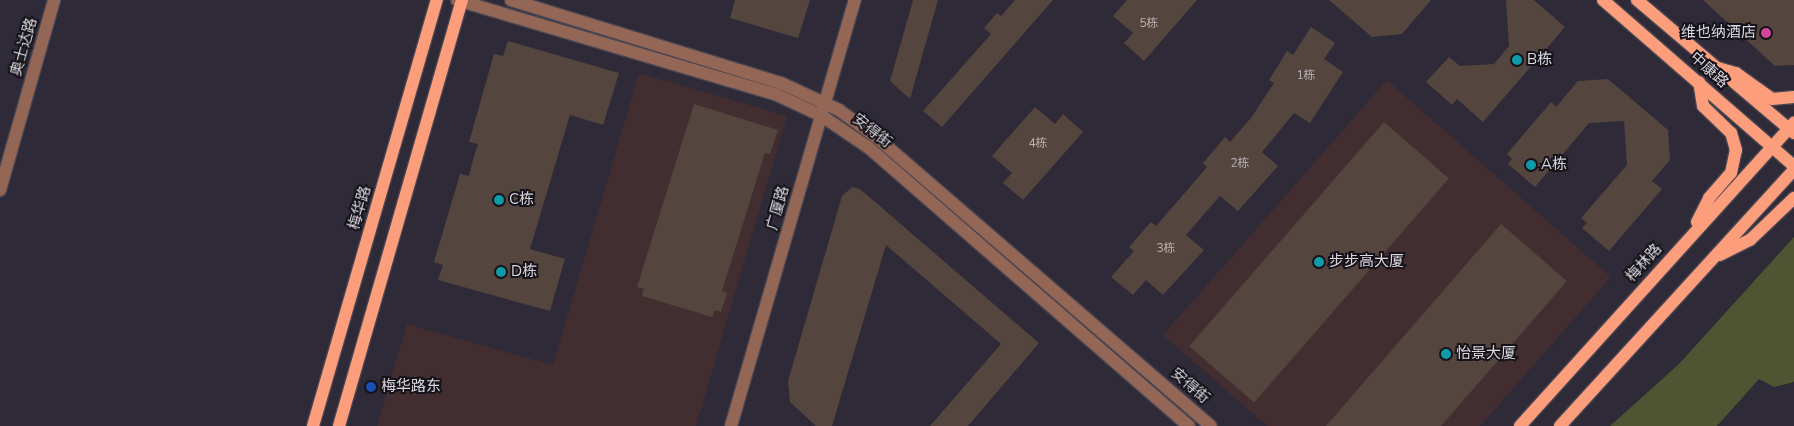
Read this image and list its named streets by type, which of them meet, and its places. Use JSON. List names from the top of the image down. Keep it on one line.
{"streets":{"main road":["中康路","梅华路","梅林路"],"street":["奥士达路","安得街","广厦路"]},"crossings":[["中康路","梅林路"],["安得街","广厦路"]],"places":["维也纳酒店","B栋","A栋","C栋","步步高大厦","D栋","怡景大厦","梅华路东"],"house_numbers":["5栋","1栋","4栋","2栋","3栋"]}
